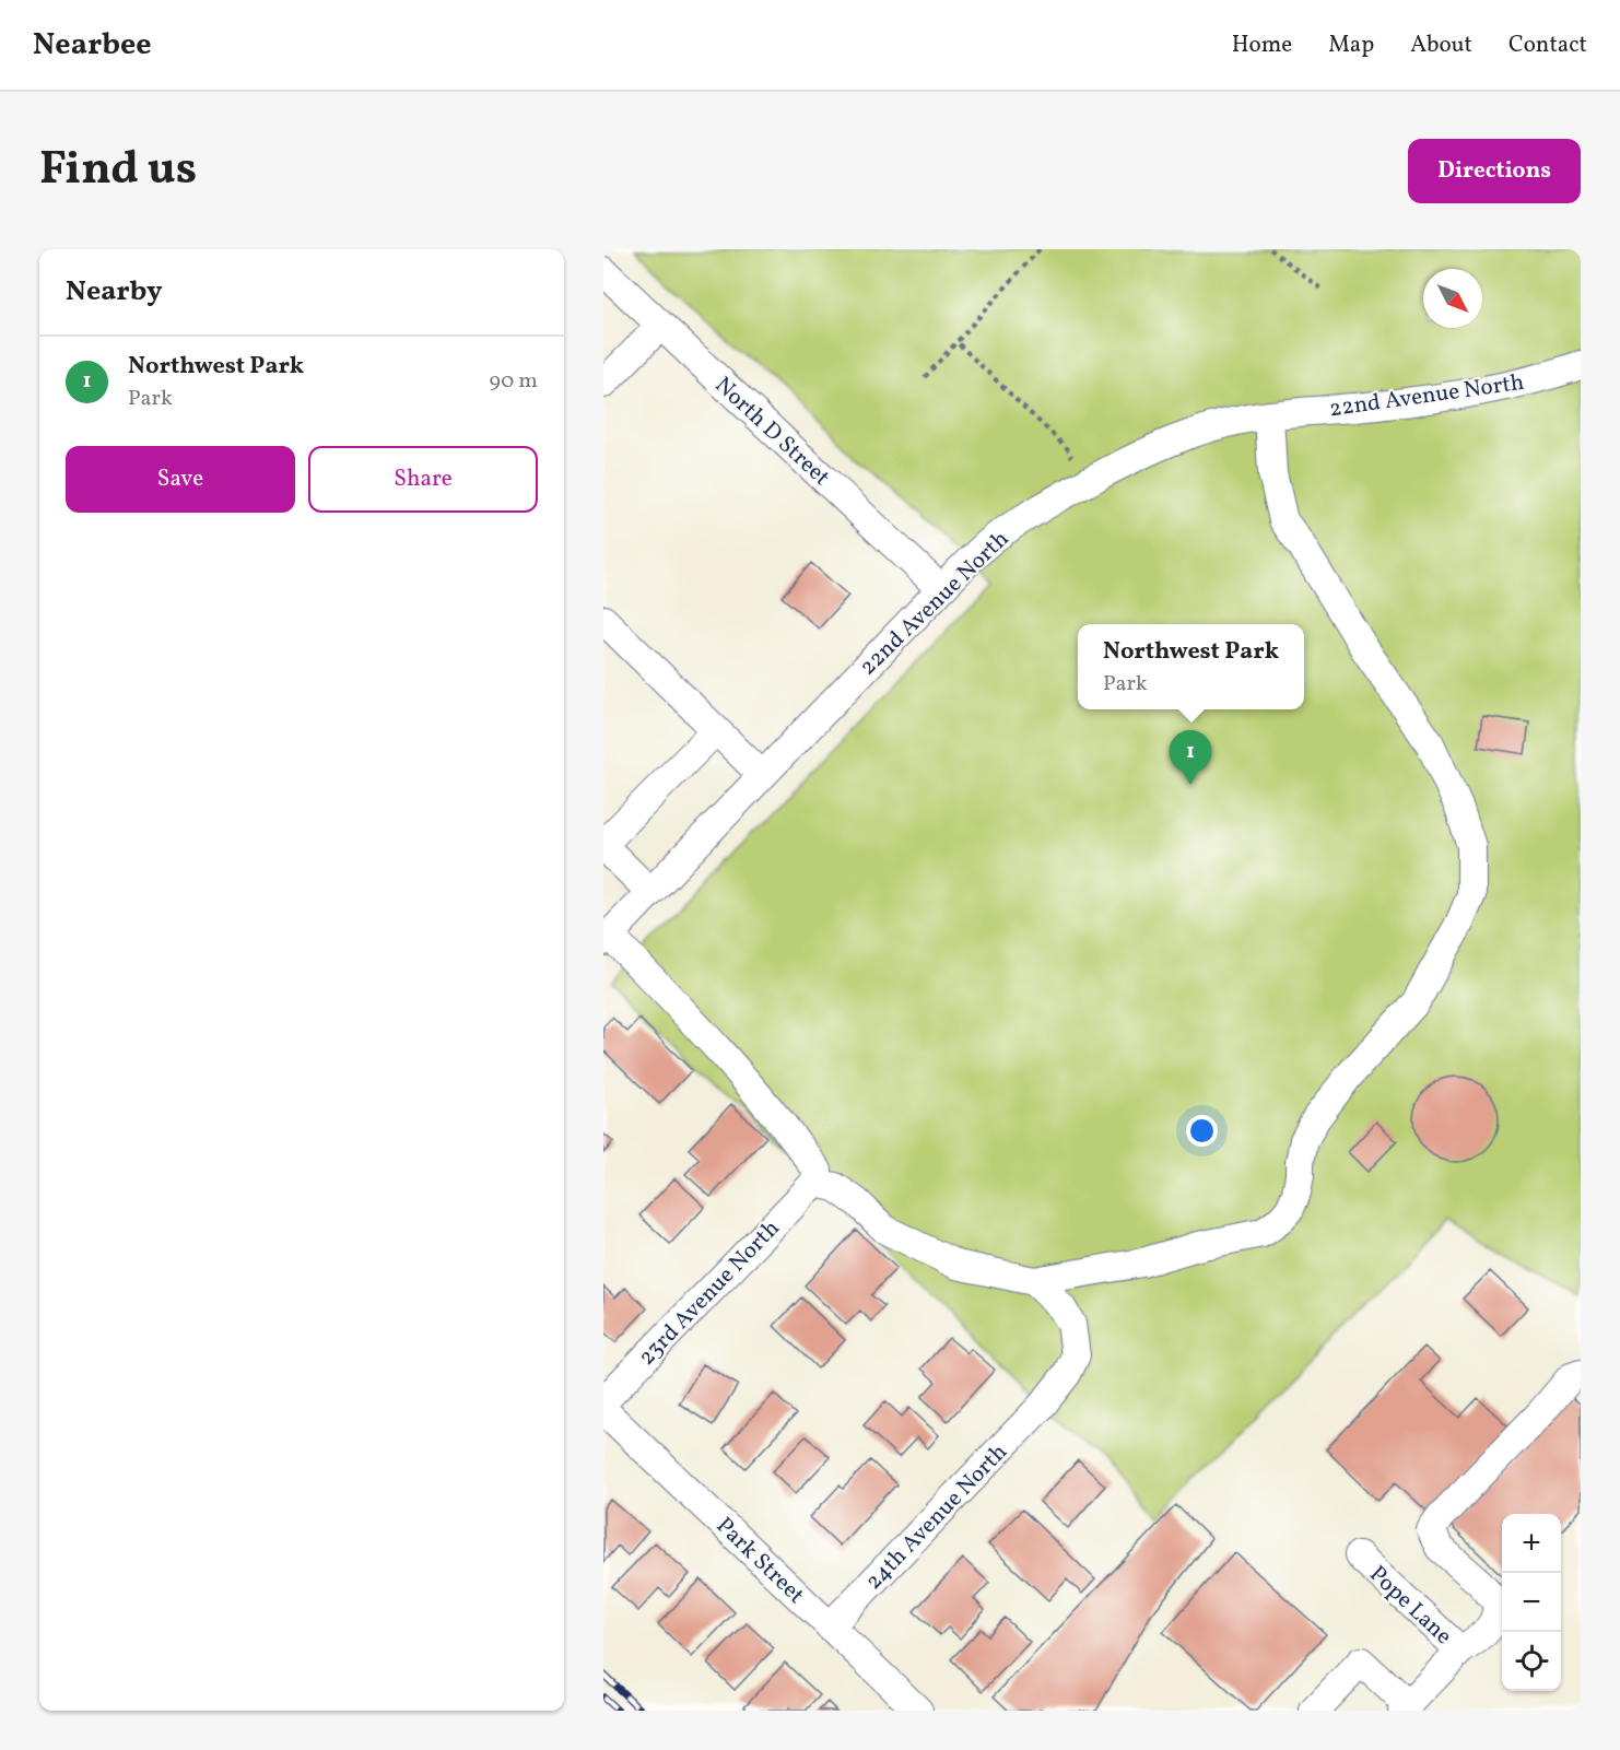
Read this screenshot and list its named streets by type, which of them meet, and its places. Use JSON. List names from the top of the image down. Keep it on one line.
{"streets":{"street":["22nd Avenue North","North D Street","23rd Avenue North","24th Avenue North","Park Street","Pope Lane"]},"crossings":[["22nd Avenue North","North D Street"],["24th Avenue North","Park Street"]],"north":"bottom right","page":{"header":"Nearbee","nav":["Home","Map","About","Contact"],"title":"Find us","buttons":["Directions",["Save","Share"]],"heading":"Nearby","list":[{"mark":"1","name":"Northwest Park","note":"Park","value":"90 m"}],"popup":["Northwest Park","Park"],"pins":"1","map_buttons":["+","−"]}}
